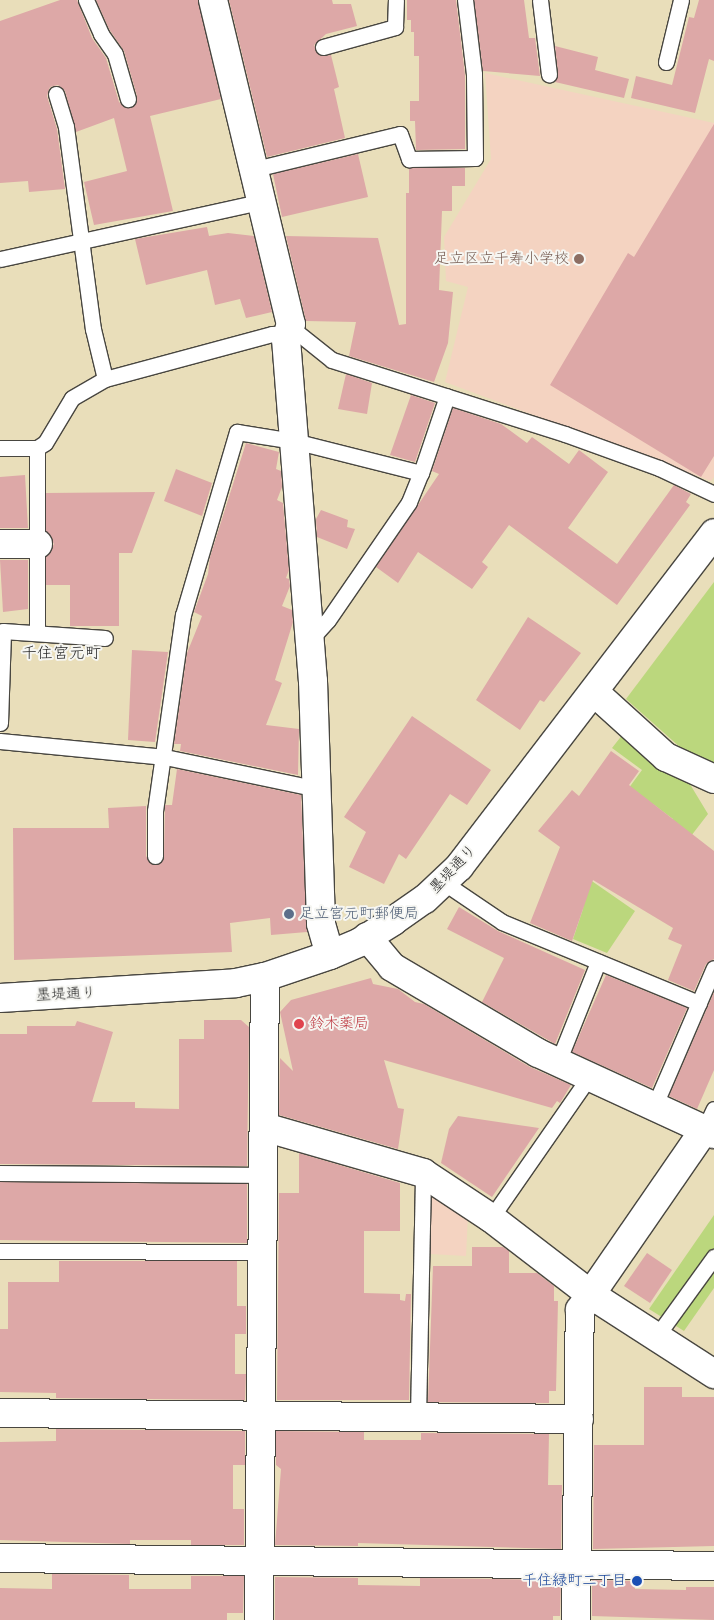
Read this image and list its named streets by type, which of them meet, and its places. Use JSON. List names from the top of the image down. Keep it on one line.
{"streets":{"street":["墨堤通り"]},"districts":["千住宮元町"],"places":["足立区立千寿小学校","足立宮元町郵便局","鈴木薬局","千住緑町二丁目"]}
